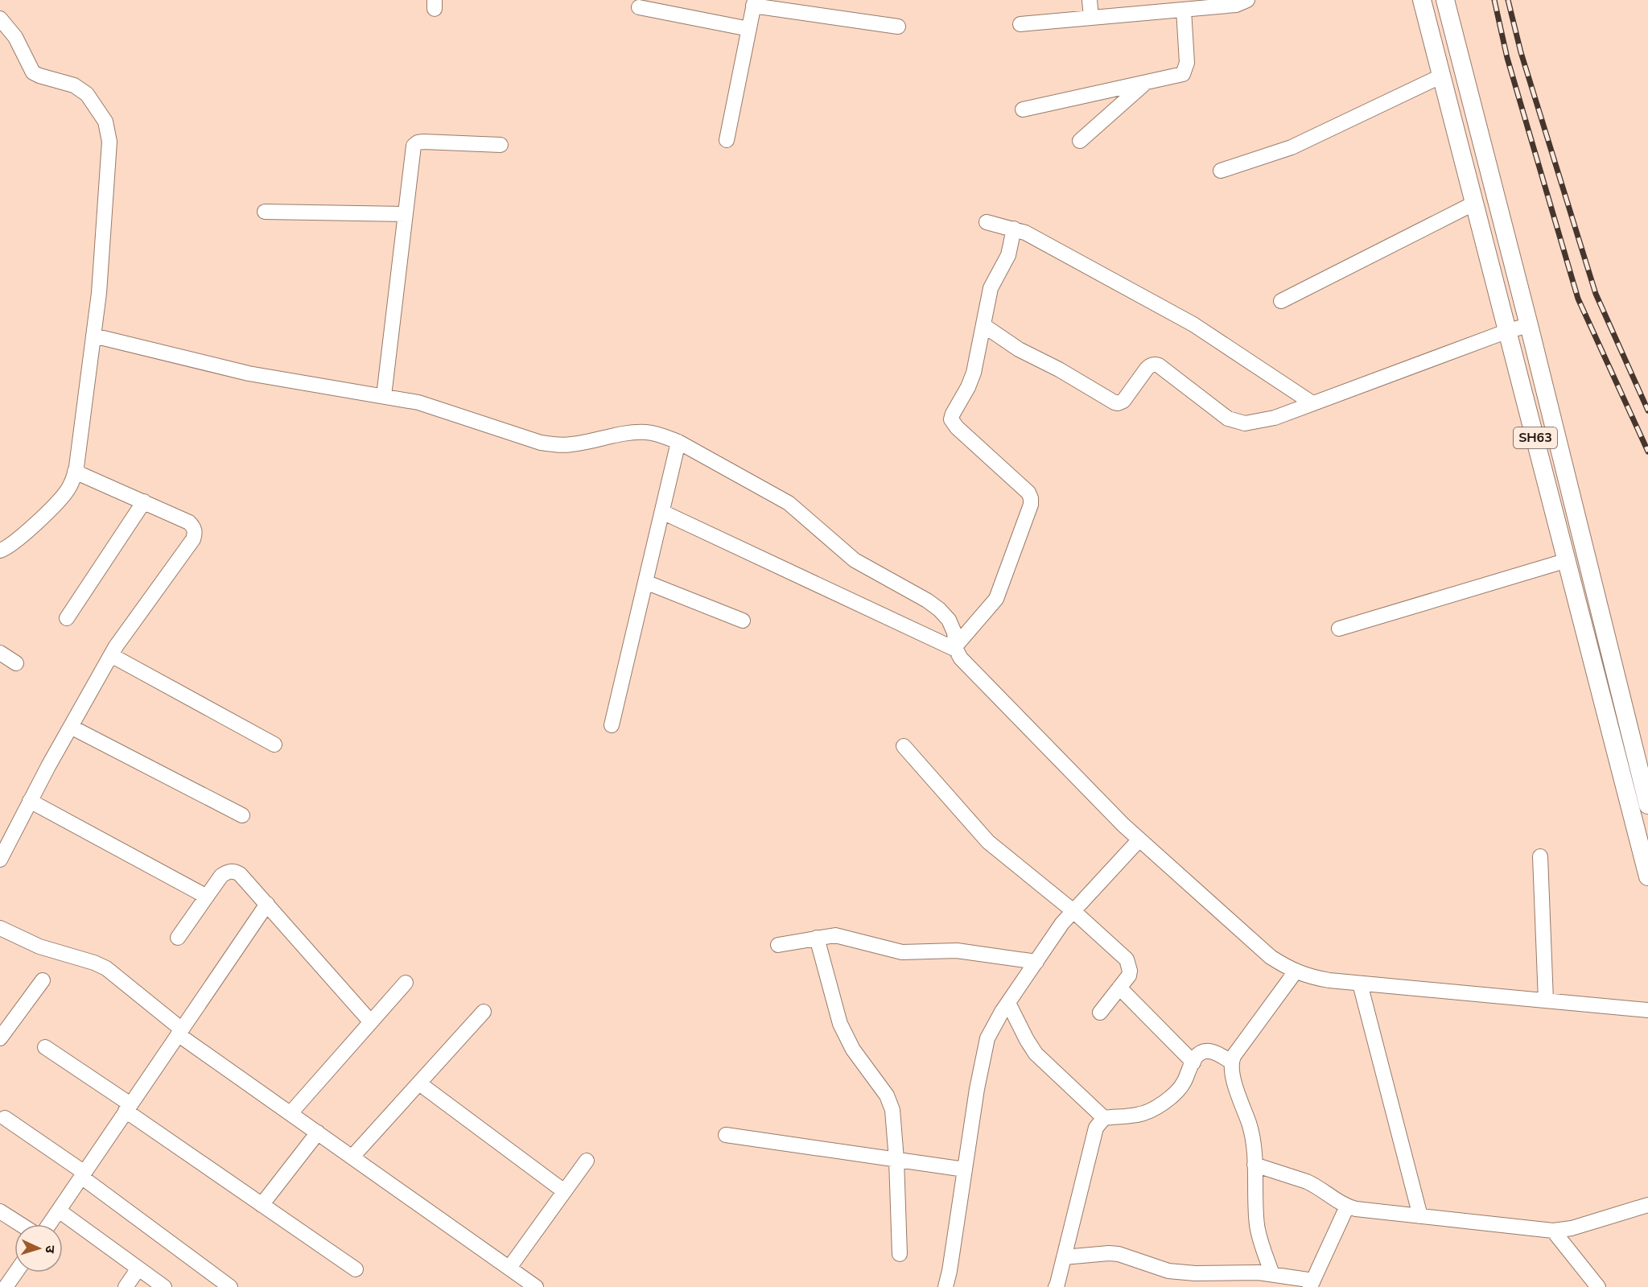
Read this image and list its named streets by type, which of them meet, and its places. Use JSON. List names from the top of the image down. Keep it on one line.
{"streets":{"main road":["SH63"]},"north":"right"}
